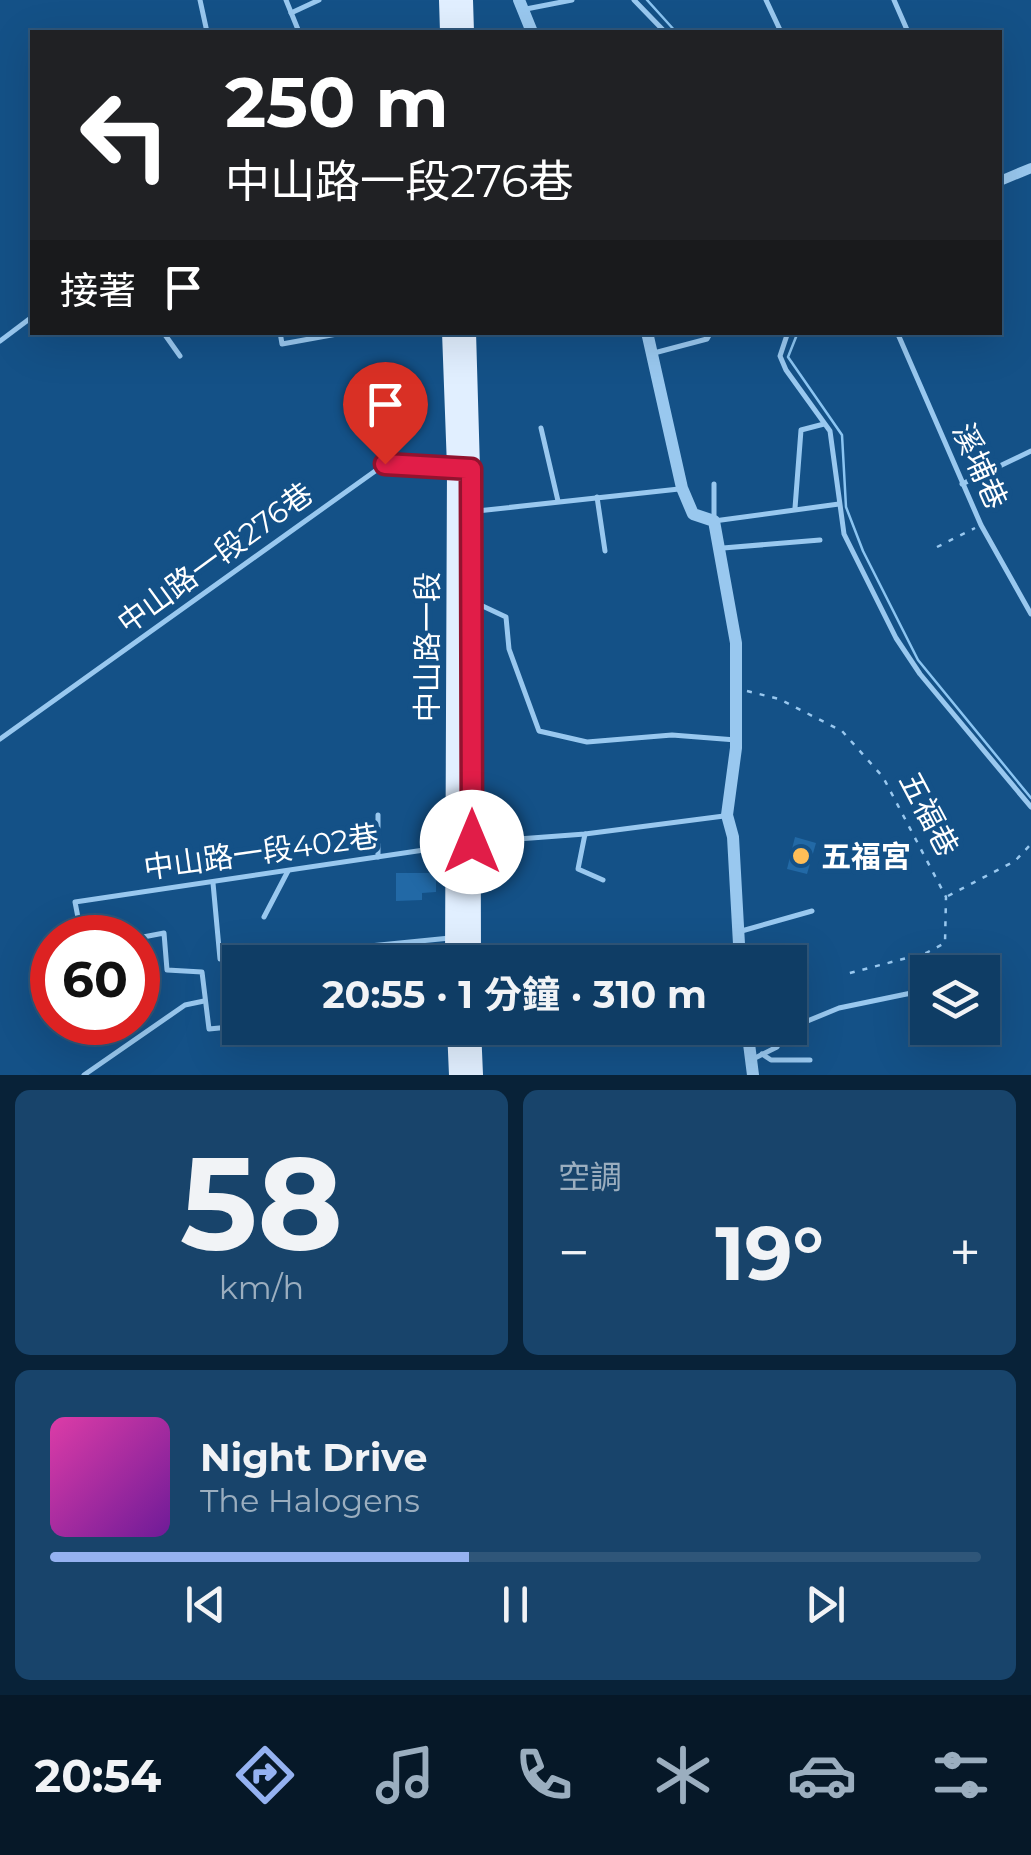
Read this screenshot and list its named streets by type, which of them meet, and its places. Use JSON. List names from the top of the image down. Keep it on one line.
{"streets":{"main road":["中山路一段"],"lane":["溪埔巷","中山路一段276巷","中山路一段402巷"],"path":["五福巷"]},"crossings":[["中山路一段276巷","中山路一段"],["中山路一段","中山路一段402巷"]],"places":["五福宮"],"page":{"turn":["250 m","中山路一段276巷"],"then":"接著","limit":"60","trip":"20:55 · 1 分鐘 · 310 m","tile":[["58","km/h"],"空調"],"heat":["−","19°","+"],"song":["Night Drive","The Halogens"],"tabs":"20:54"}}
